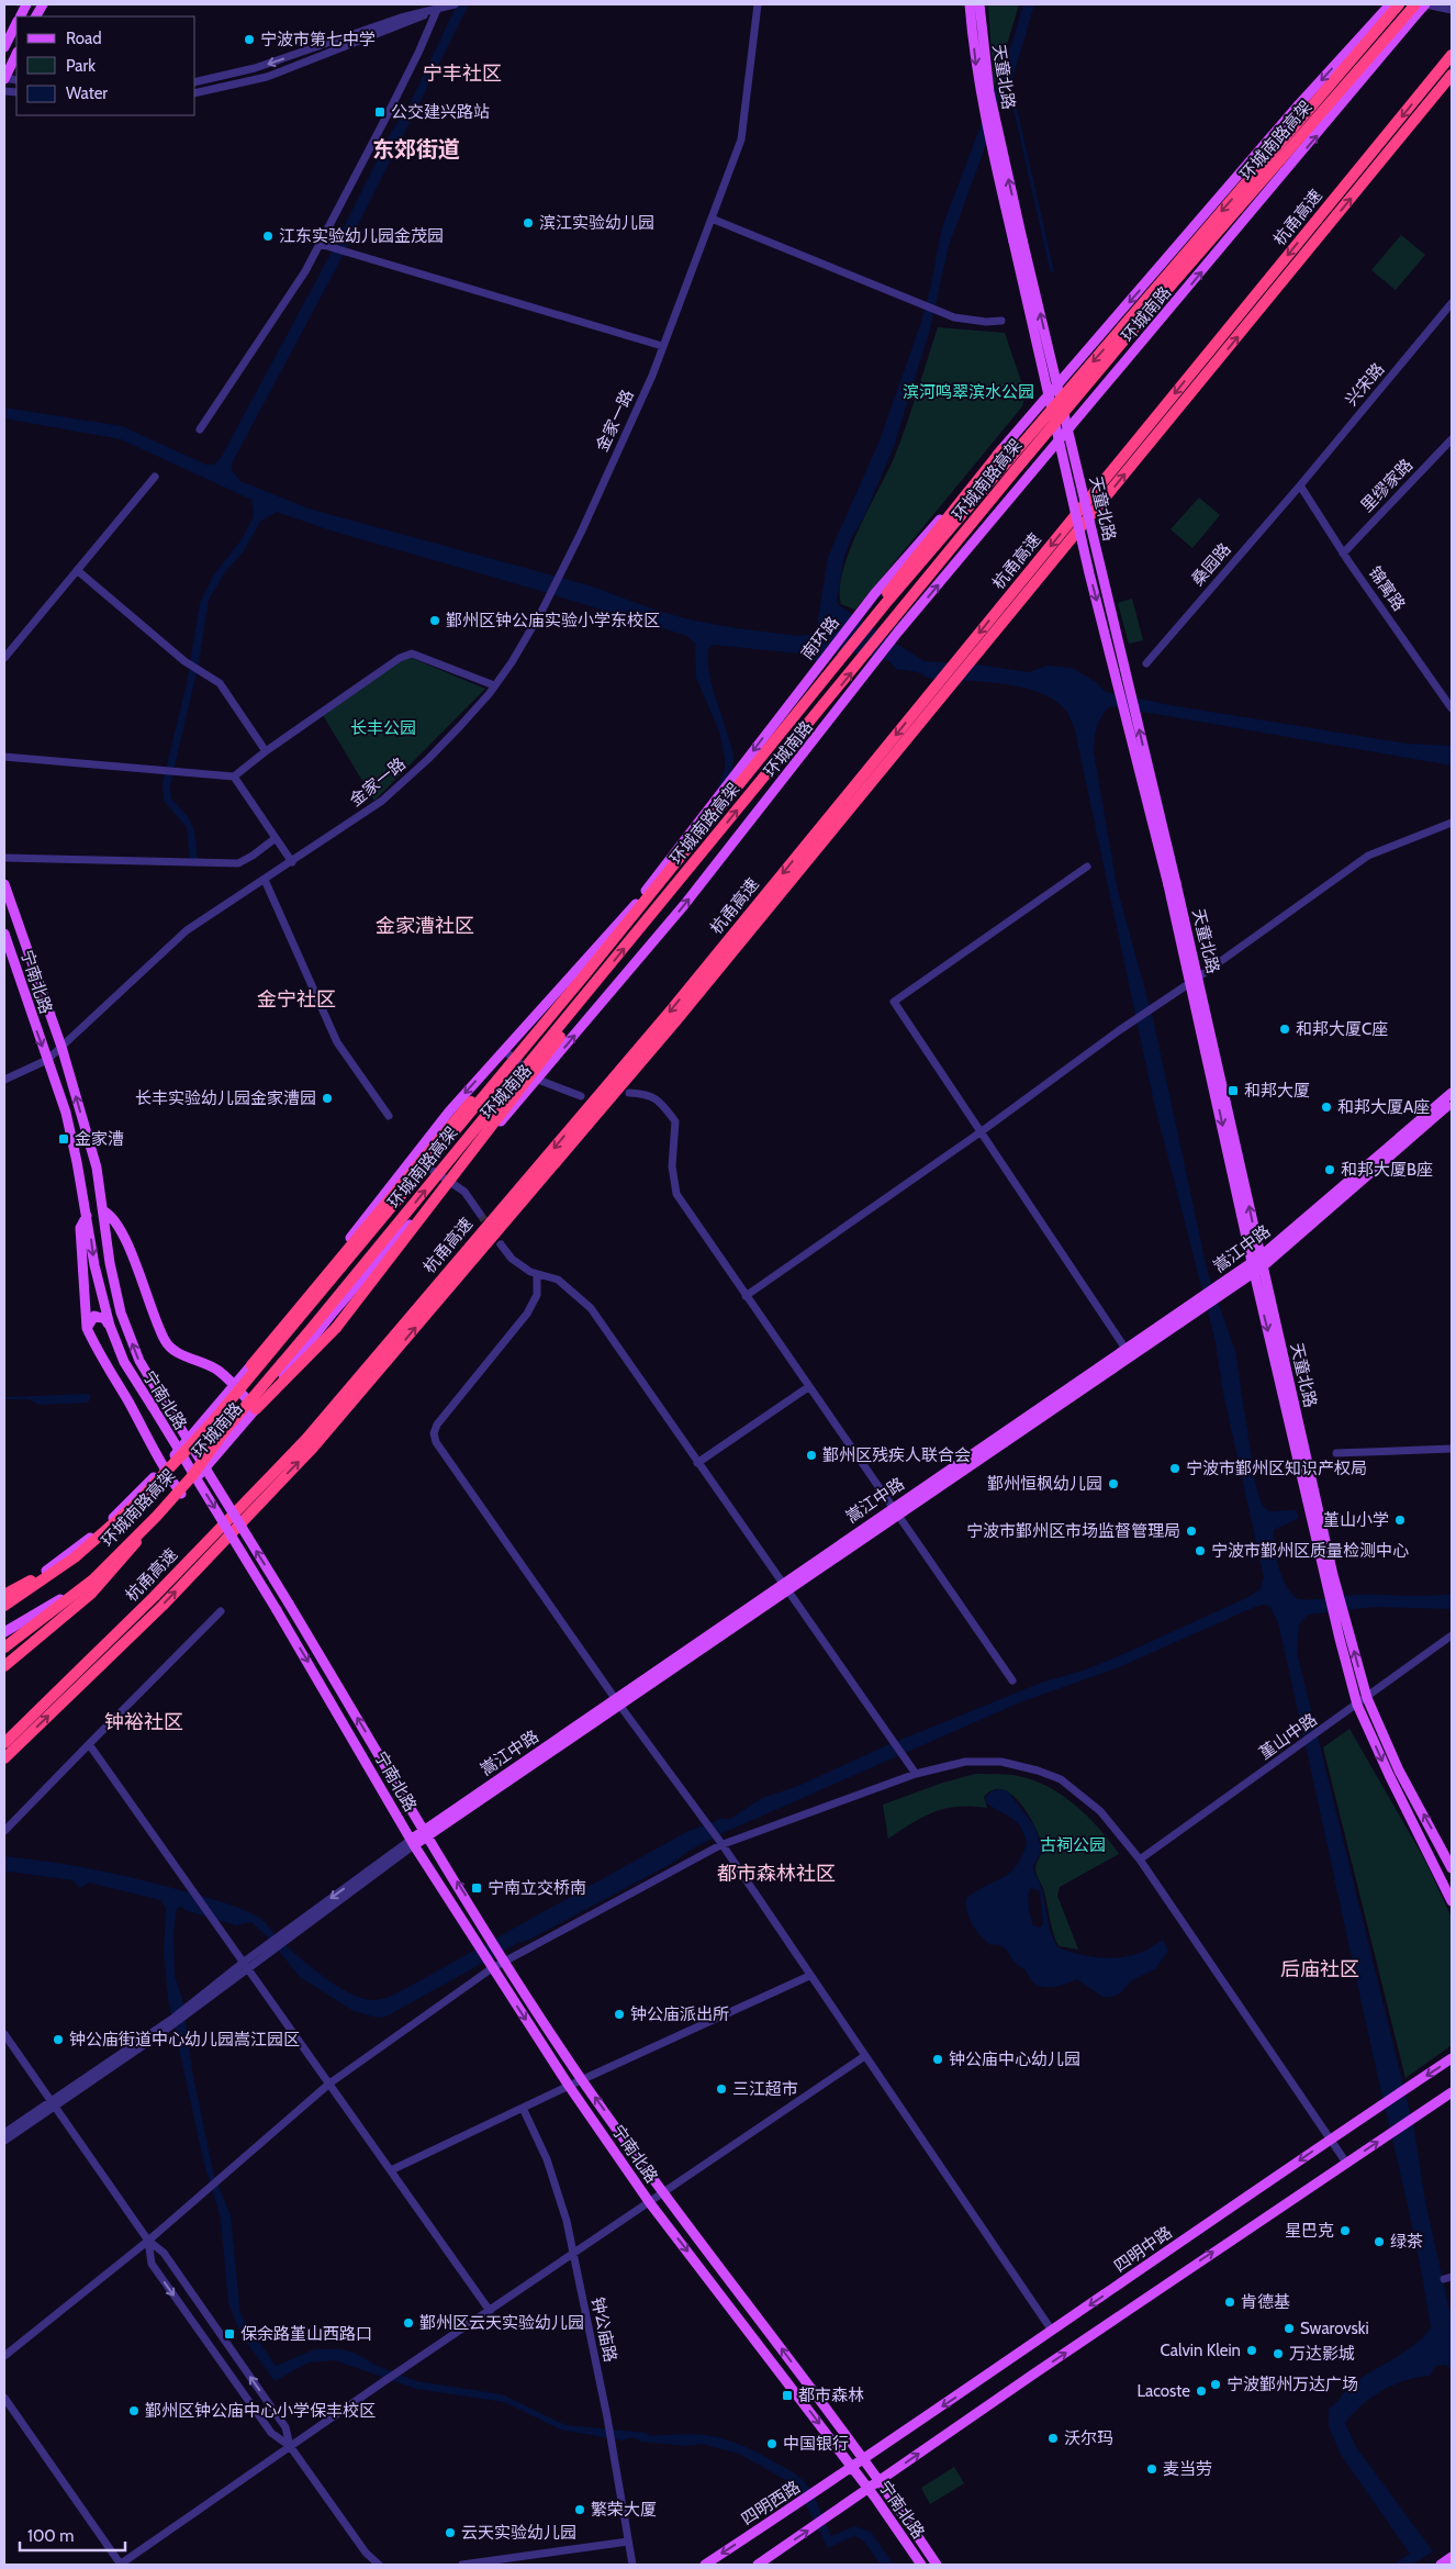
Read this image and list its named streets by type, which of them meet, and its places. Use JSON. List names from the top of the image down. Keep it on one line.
{"streets":{"highway":["环城南路高架","杭甬高速"],"main road":["天童北路","环城南路","南环路","宁南北路","嵩江中路","四明中路","四明西路"],"street":["兴宋路","金家一路","里缪家路","桑园路","锦寓路","堇山中路","钟公庙路"]},"crossings":[["天童北路","嵩江中路"],["天童北路","堇山中路"],["环城南路高架","环城南路"],["环城南路","南环路"],["兴宋路","桑园路"],["兴宋路","锦寓路"],["金家一路","宁南北路"],["里缪家路","锦寓路"],["桑园路","锦寓路"],["宁南北路","嵩江中路"],["宁南北路","四明中路"],["宁南北路","四明西路"],["四明中路","四明西路"]],"districts":["宁丰社区","东郊街道","金家漕社区","金宁社区","钟裕社区","都市森林社区","后庙社区"],"parks":["滨河鸣翠滨水公园","长丰公园","古祠公园"],"places":{"other":["宁波市第七中学","滨江实验幼儿园","江东实验幼儿园金茂园","鄞州区钟公庙实验小学东校区","和邦大厦C座","长丰实验幼儿园金家漕园","和邦大厦A座","和邦大厦B座","鄞州区残疾人联合会","宁波市鄞州区知识产权局","鄞州恒枫幼儿园","堇山小学","宁波市鄞州区市场监督管理局","宁波市鄞州区质量检测中心","钟公庙派出所","钟公庙街道中心幼儿园嵩江园区","钟公庙中心幼儿园","三江超市","星巴克","绿茶","肯德基","鄞州区云天实验幼儿园","Swarovski","Calvin Klein","万达影城","宁波鄞州万达广场","Lacoste","鄞州区钟公庙中心小学保丰校区","沃尔玛","中国银行","麦当劳","繁荣大厦","云天实验幼儿园"],"transit":["公交建兴路站","和邦大厦","金家漕","宁南立交桥南","保余路堇山西路口","都市森林"]},"legend":["Road","Park","Water"],"scale_bar":"100 m"}
